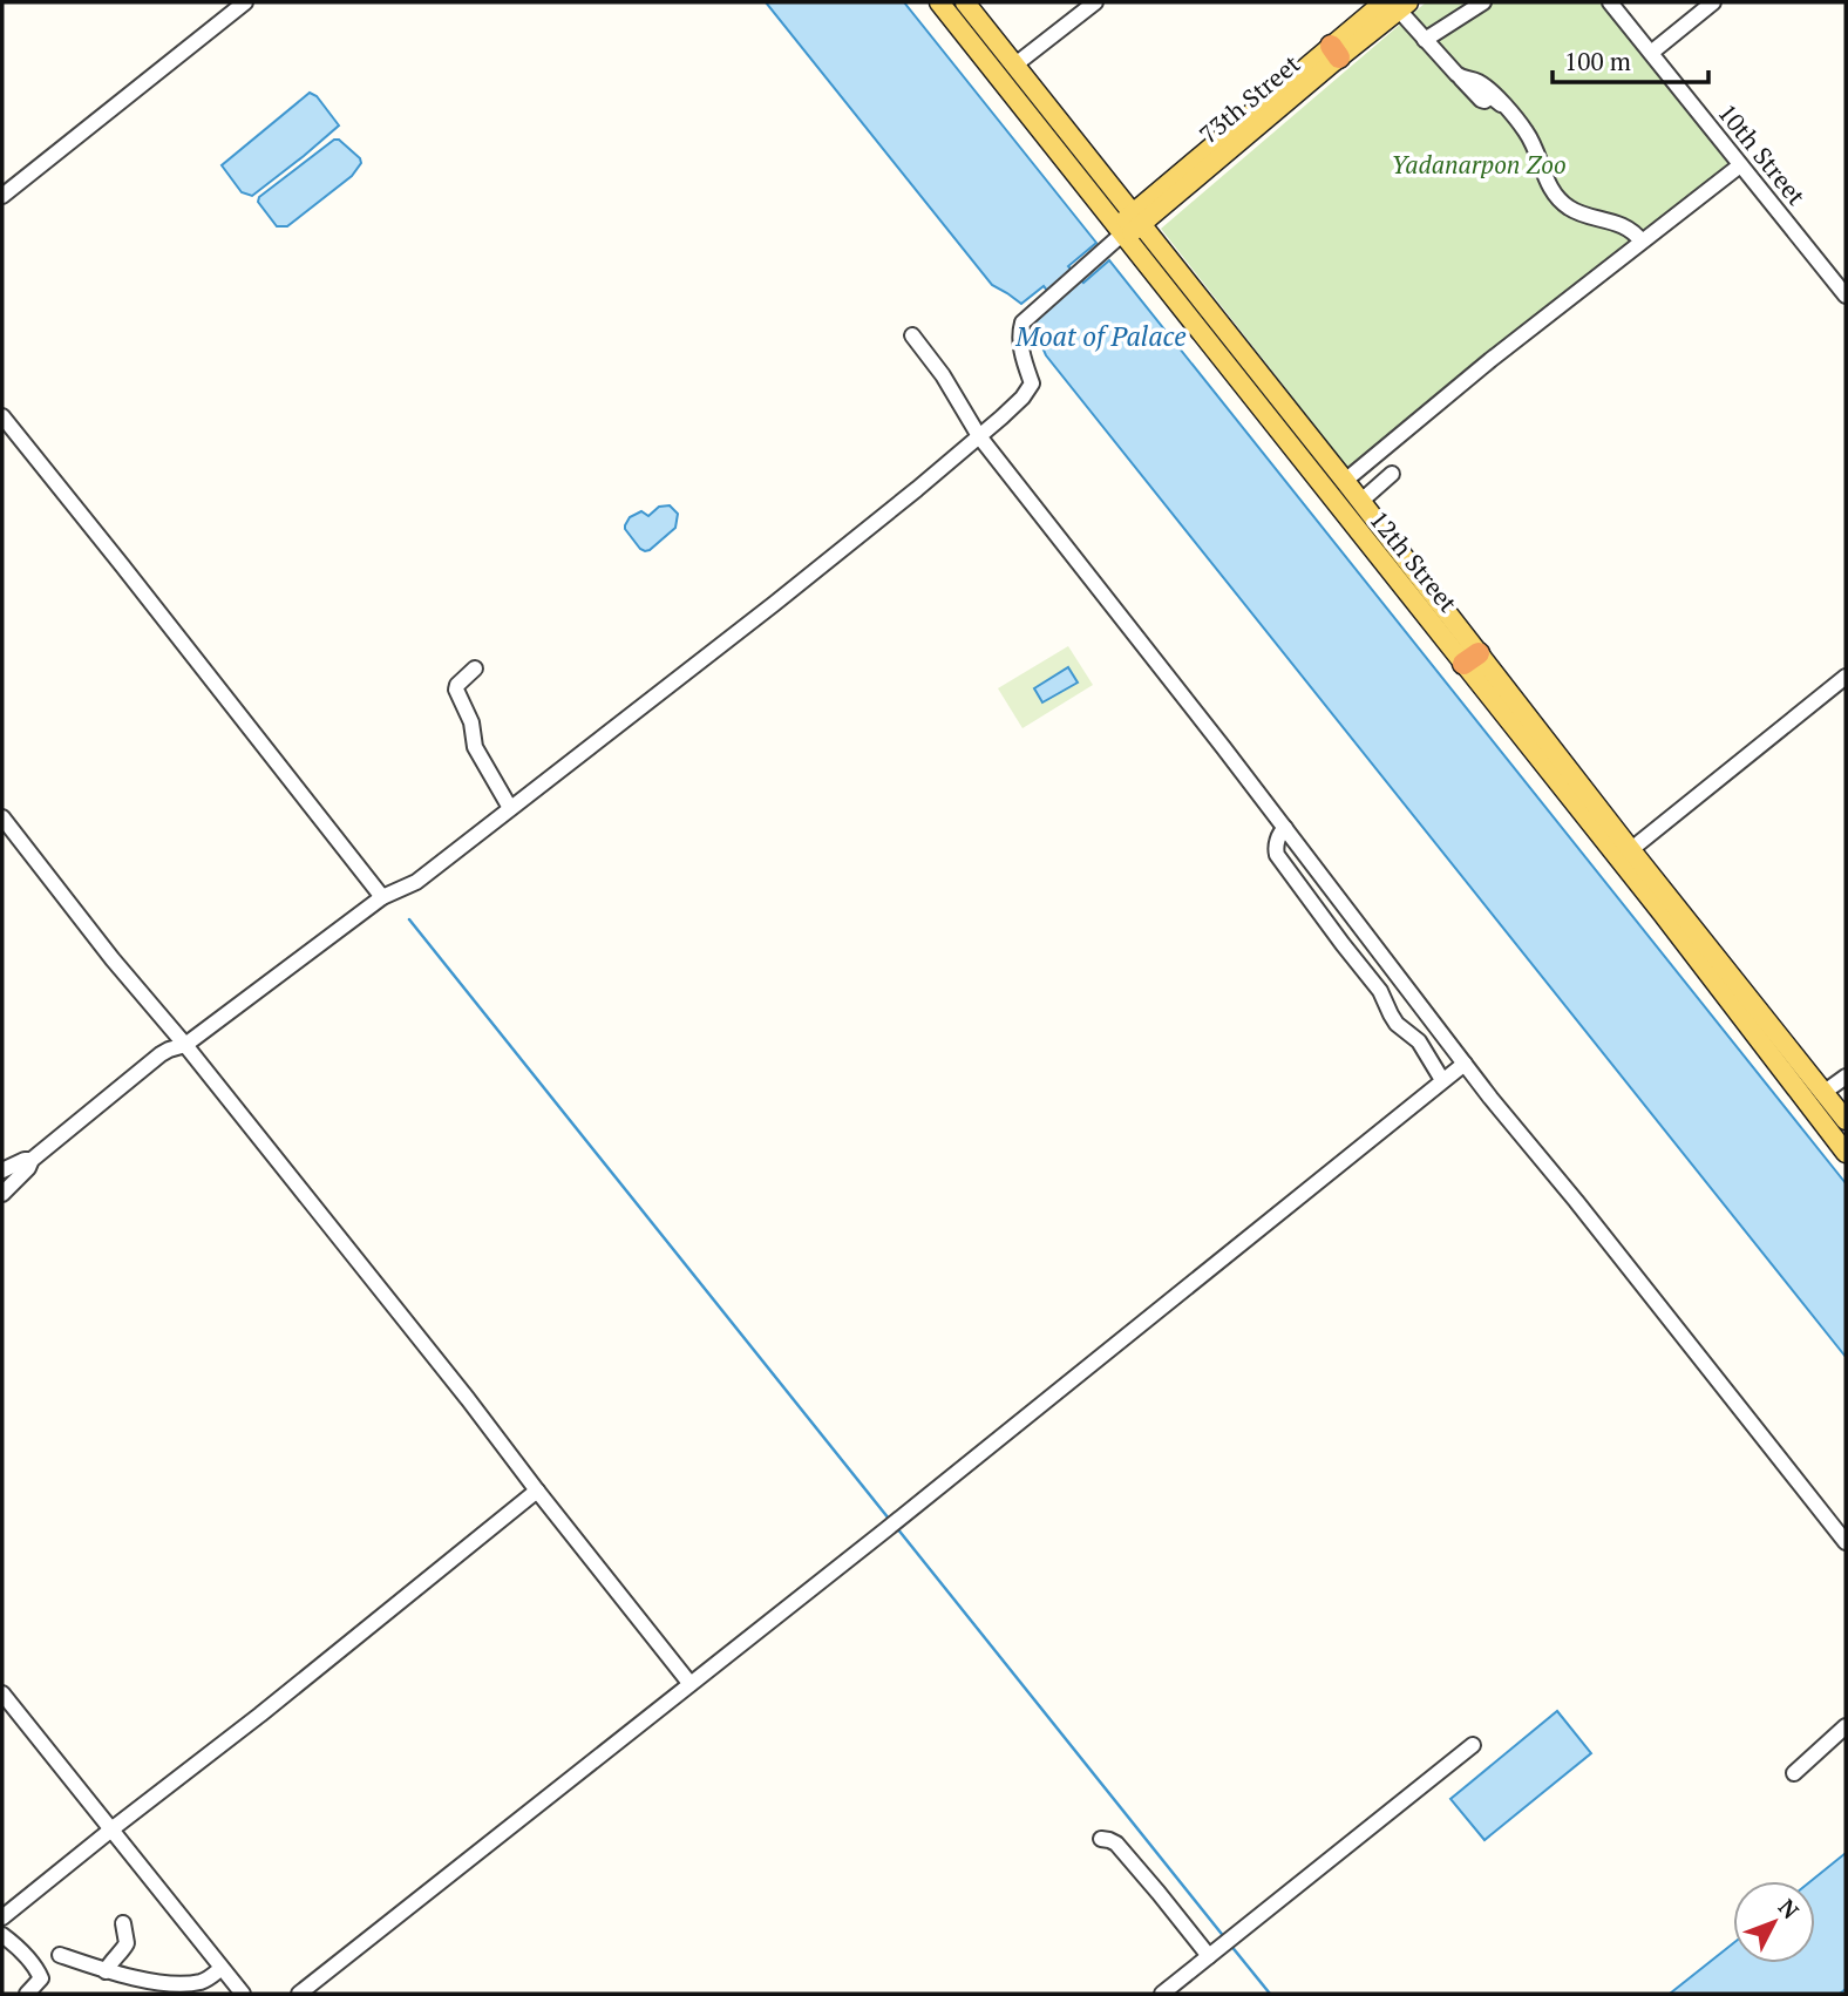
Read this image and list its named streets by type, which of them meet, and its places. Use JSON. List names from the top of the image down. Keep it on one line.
{"streets":{"main road":["73th Street","12th Street"],"street":["10th Street"]},"crossings":[["73th Street","12th Street"]],"water":["Moat of Palace"],"parks":["Yadanarpon Zoo"],"scale_bar":"100 m","north":"top right"}
